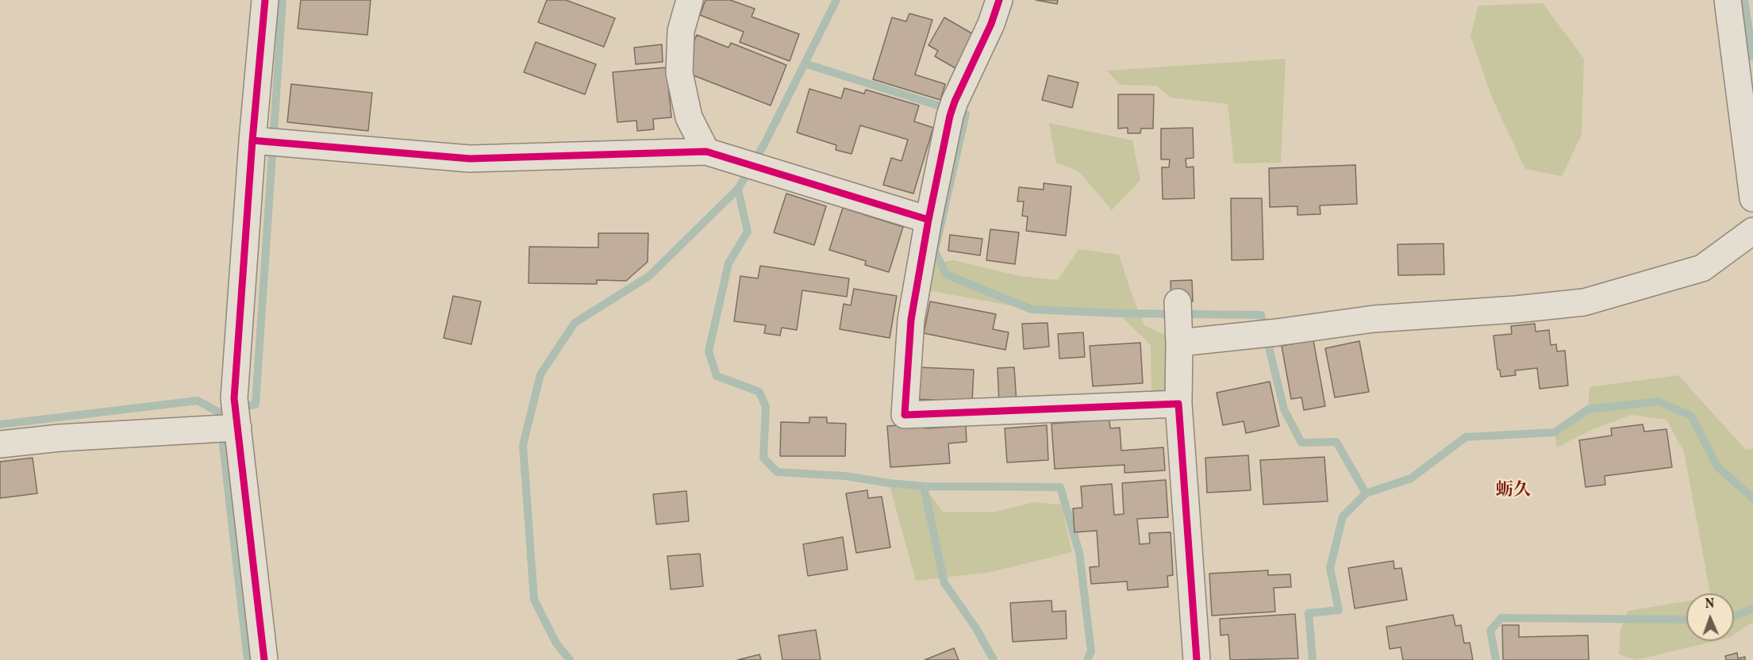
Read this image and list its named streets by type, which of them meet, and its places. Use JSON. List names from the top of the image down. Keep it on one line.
{"districts":["蛎久"],"north":"top"}
